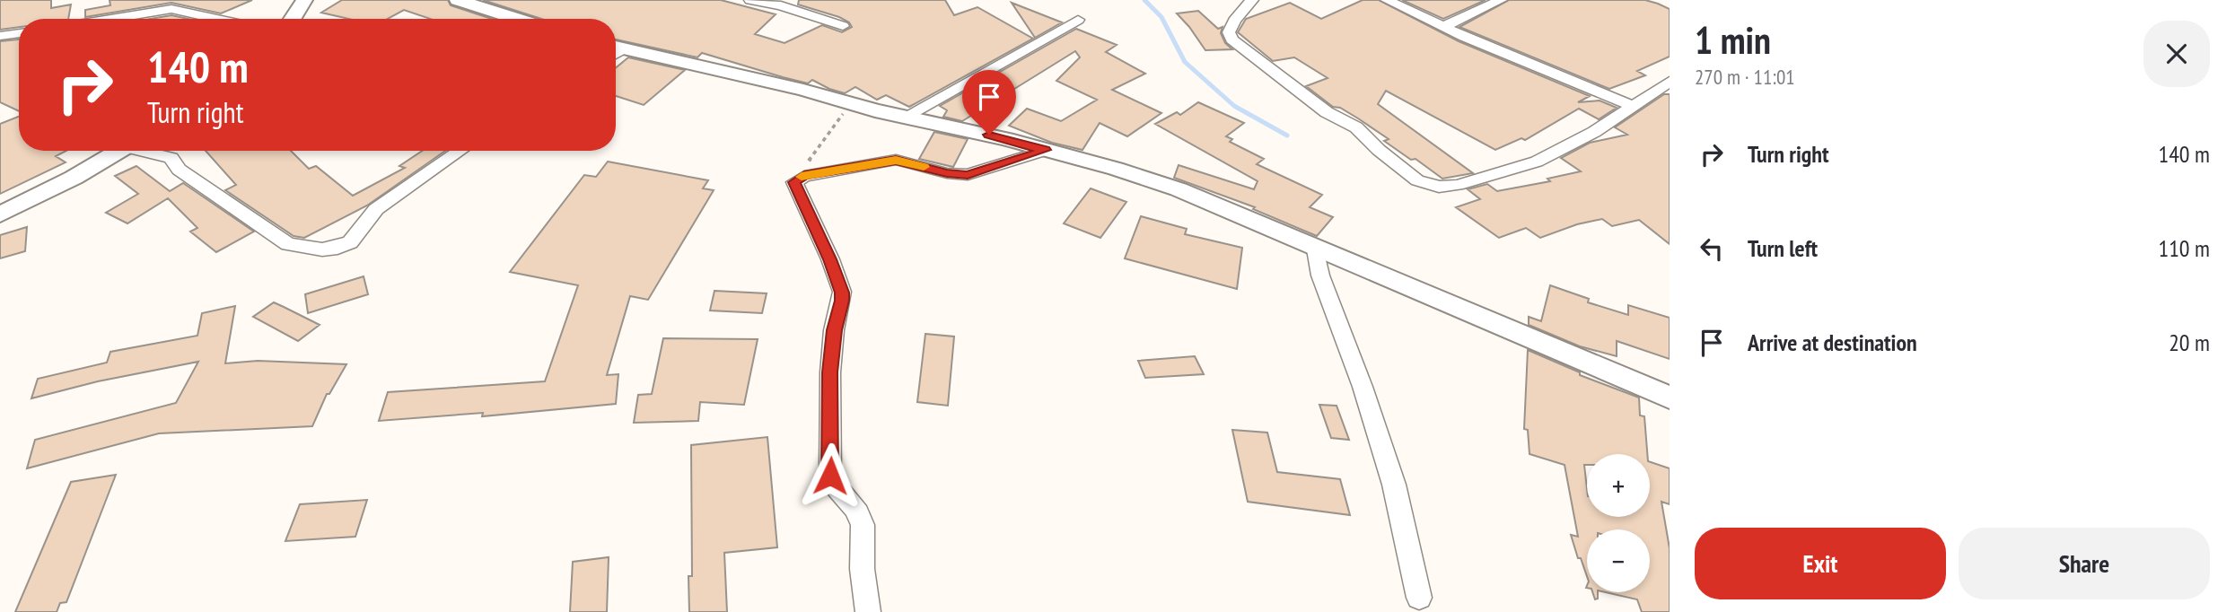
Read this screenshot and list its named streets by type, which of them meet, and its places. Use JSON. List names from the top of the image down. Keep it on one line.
{"page":{"heading":["1 min","270 m · 11:01"],"turn":["140 m","Turn right"],"list":[{"name":"Turn right","value":"140 m"},{"name":"Turn left","value":"110 m"},{"name":"Arrive at destination","value":"20 m"}],"map_buttons":["+","−"],"buttons":["Exit","Share"]}}
